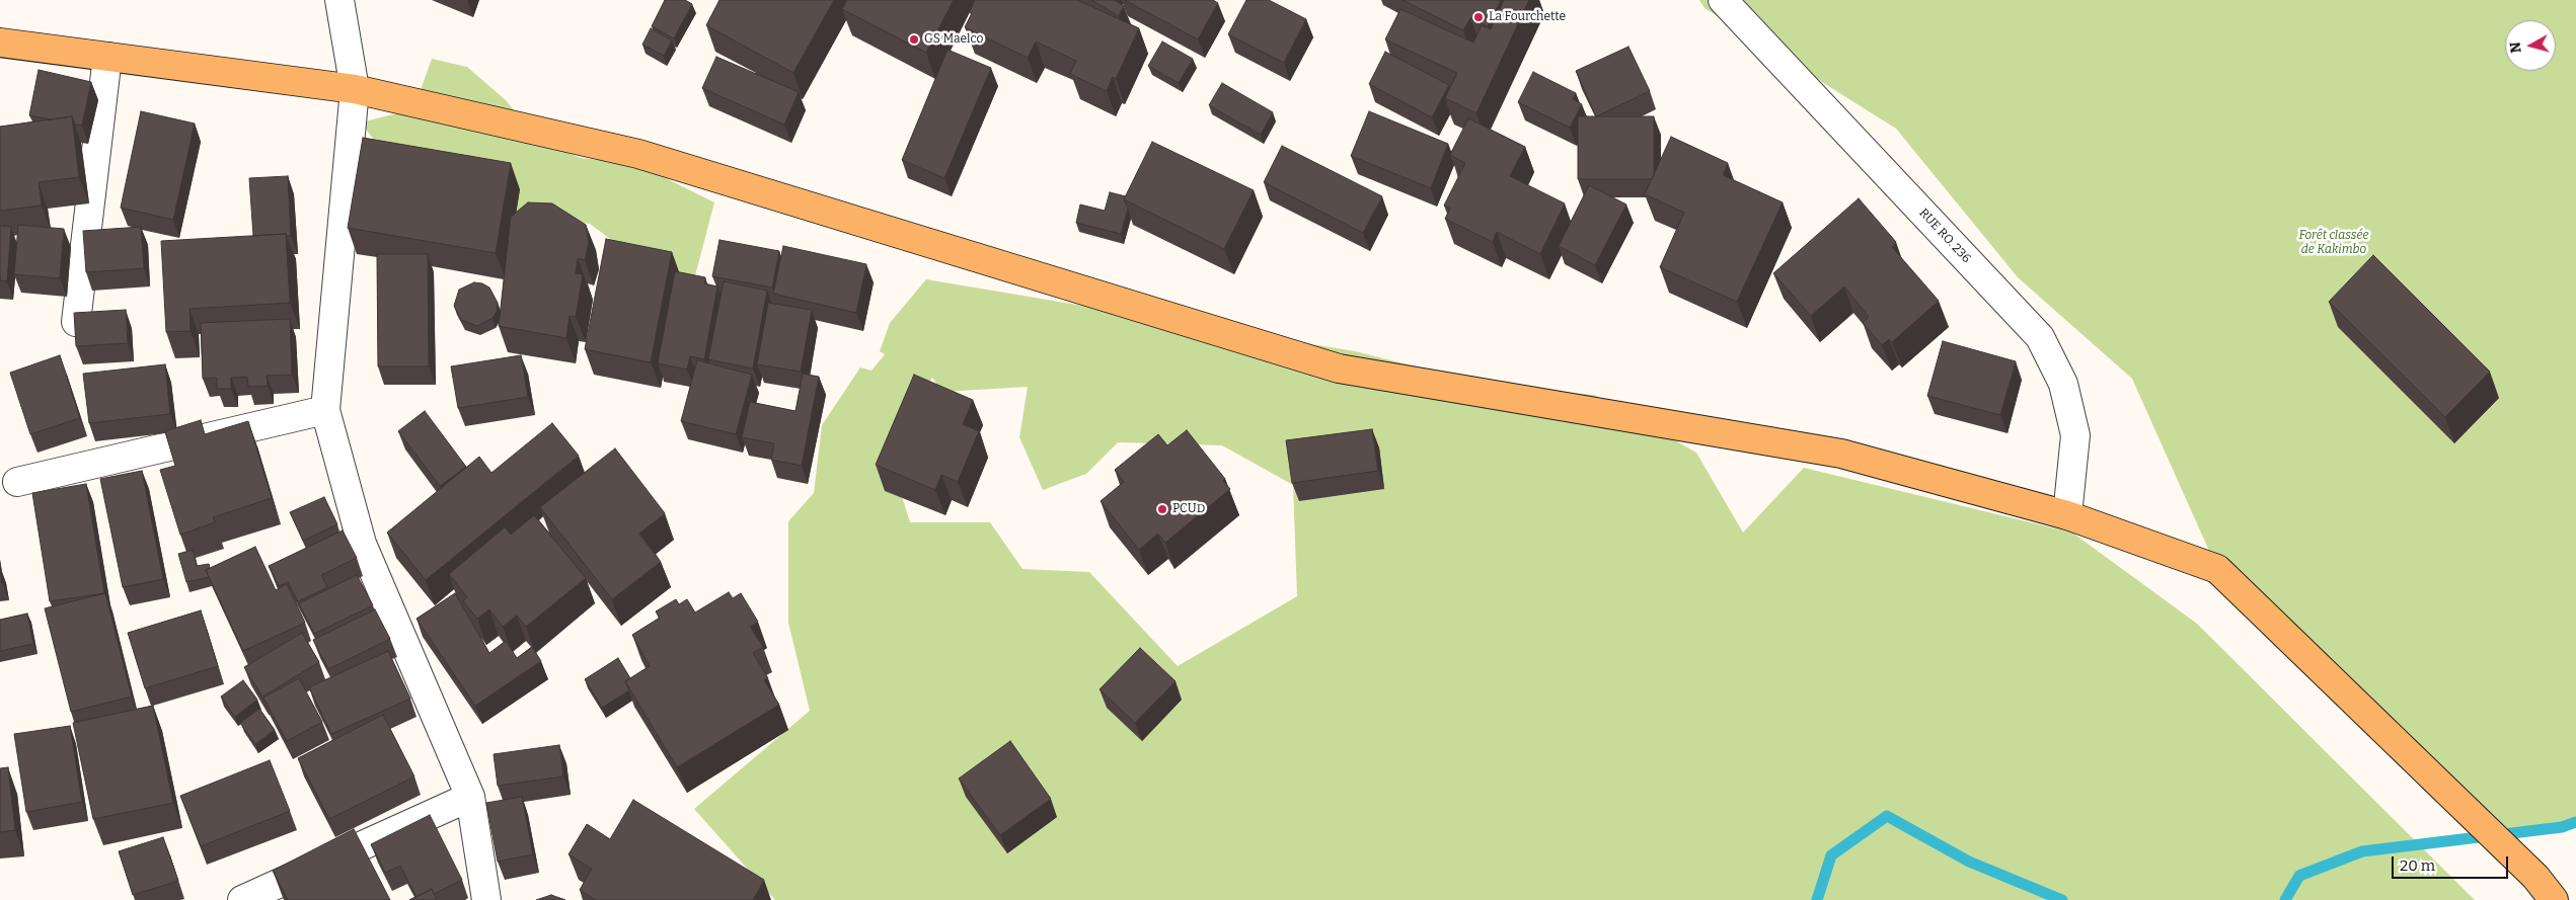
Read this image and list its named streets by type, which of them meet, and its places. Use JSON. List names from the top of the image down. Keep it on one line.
{"streets":{"street":["RUE RO. 236"]},"parks":["Forêt classée de Kakimbo"],"places":["La Fourchette","GS Maelco","PCUD"],"scale_bar":"20 m","north":"left"}
